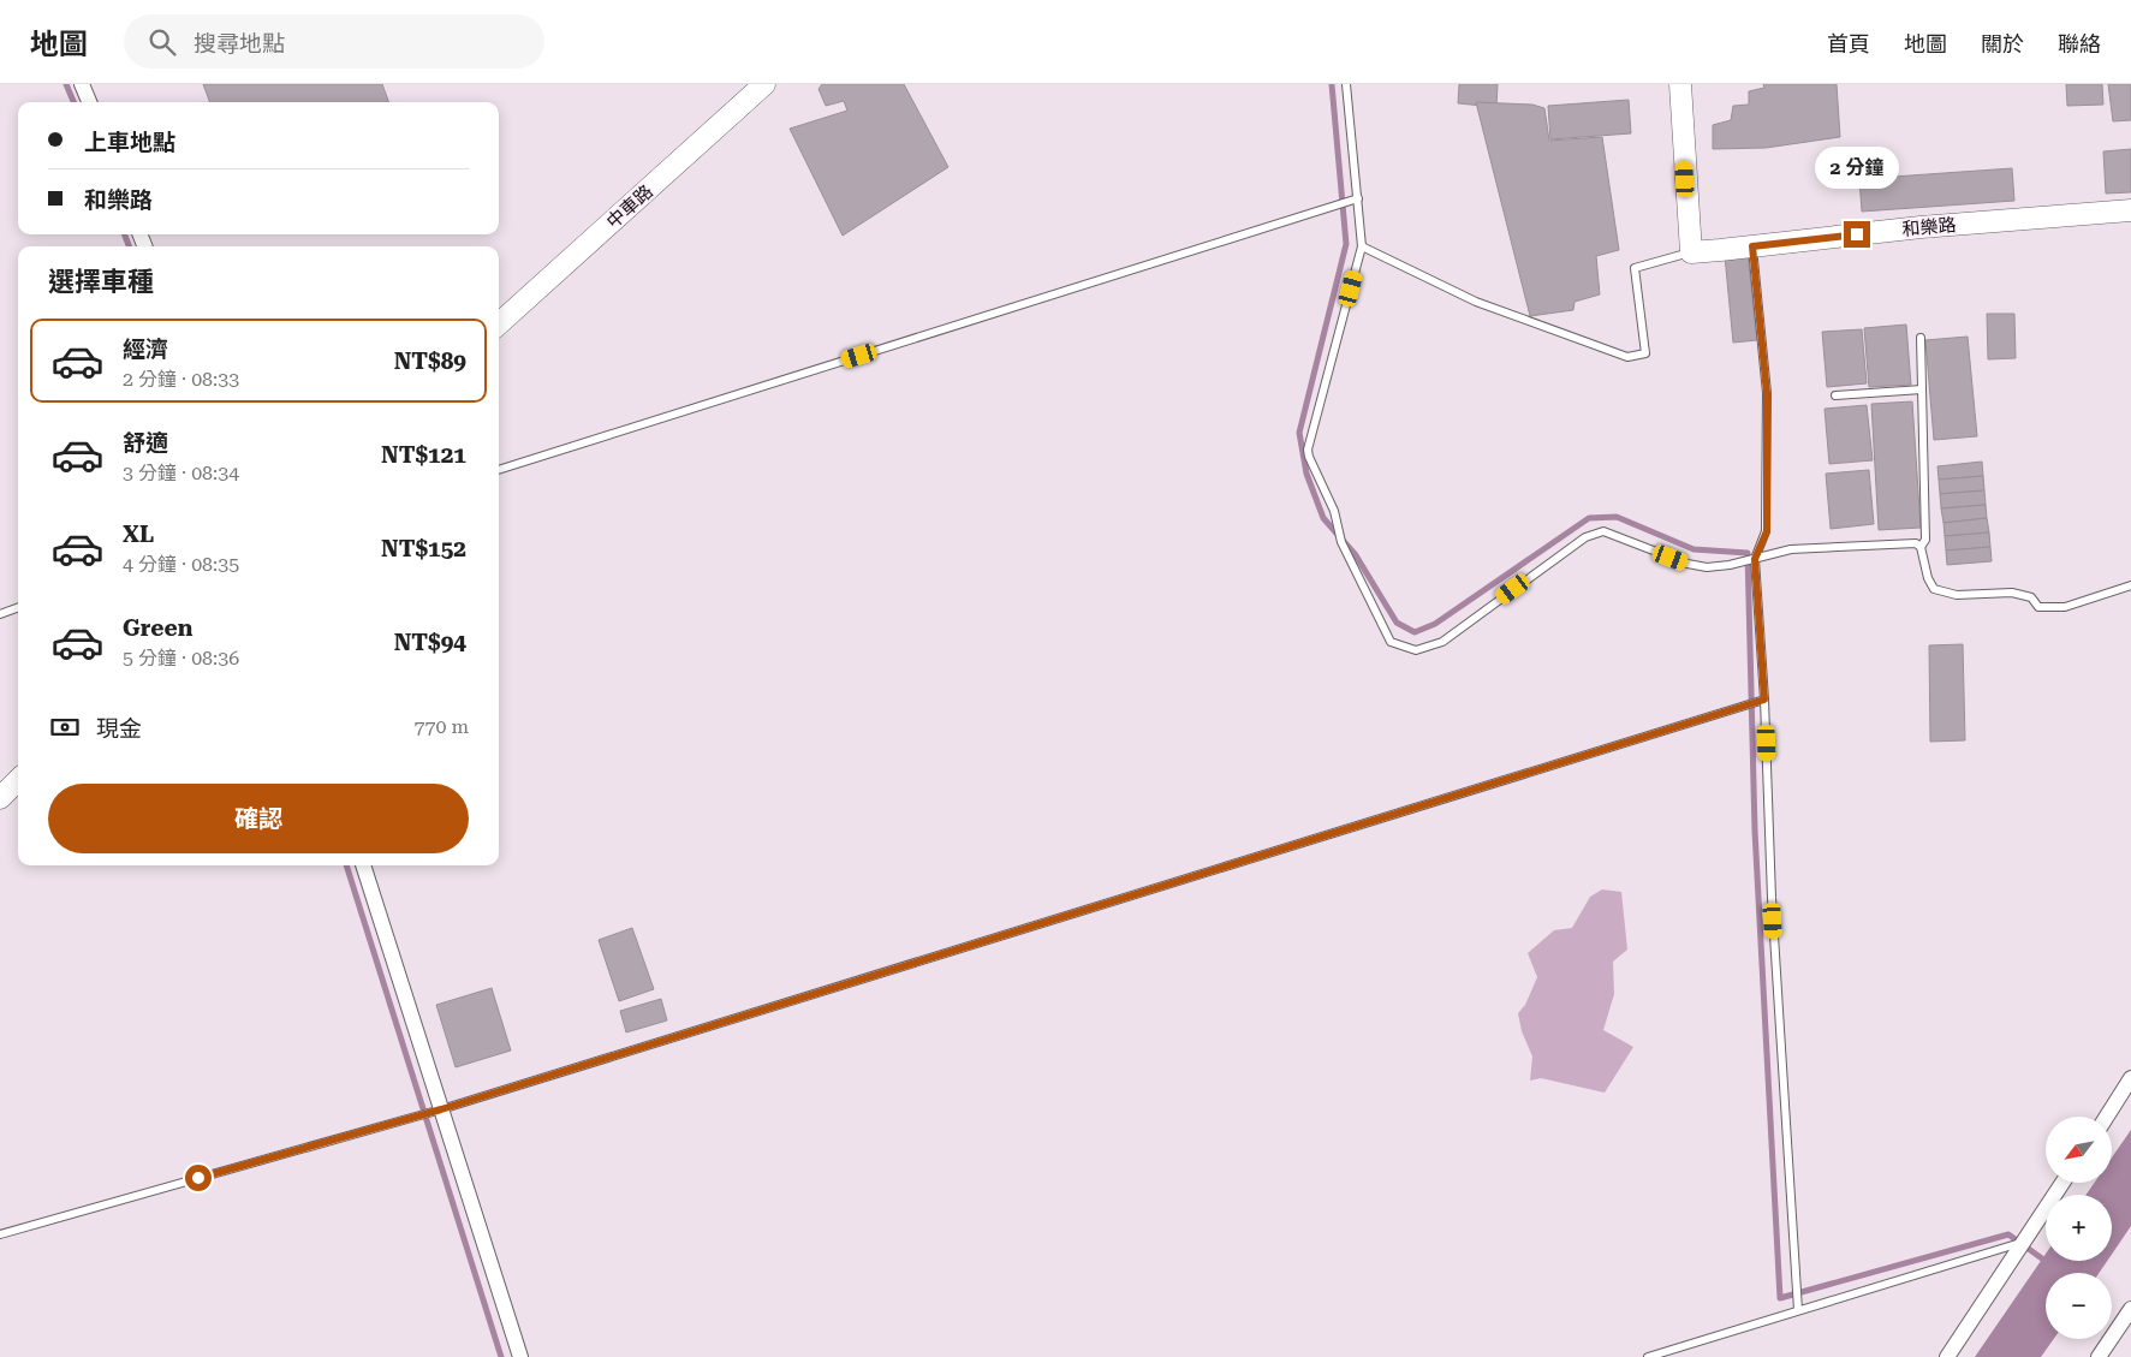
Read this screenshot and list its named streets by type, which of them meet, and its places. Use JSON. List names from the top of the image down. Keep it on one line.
{"streets":{"street":["中車路","和樂路"]},"north":"bottom left","page":{"header":"地圖","search":"搜尋地點","nav":["首頁","地圖","關於","聯絡"],"banner":["上車地點","和樂路"],"bubble":"2 分鐘","heading":"選擇車種","list":[{"name":"經濟","note":"2 分鐘 · 08:33","value":"NT$89"},{"name":"舒適","note":"3 分鐘 · 08:34","value":"NT$121"},{"name":"XL","note":"4 分鐘 · 08:35","value":"NT$152"},{"name":"Green","note":"5 分鐘 · 08:36","value":"NT$94"}],"pay":["現金","770 m"],"buttons":"確認","map_buttons":["+","−"]}}
